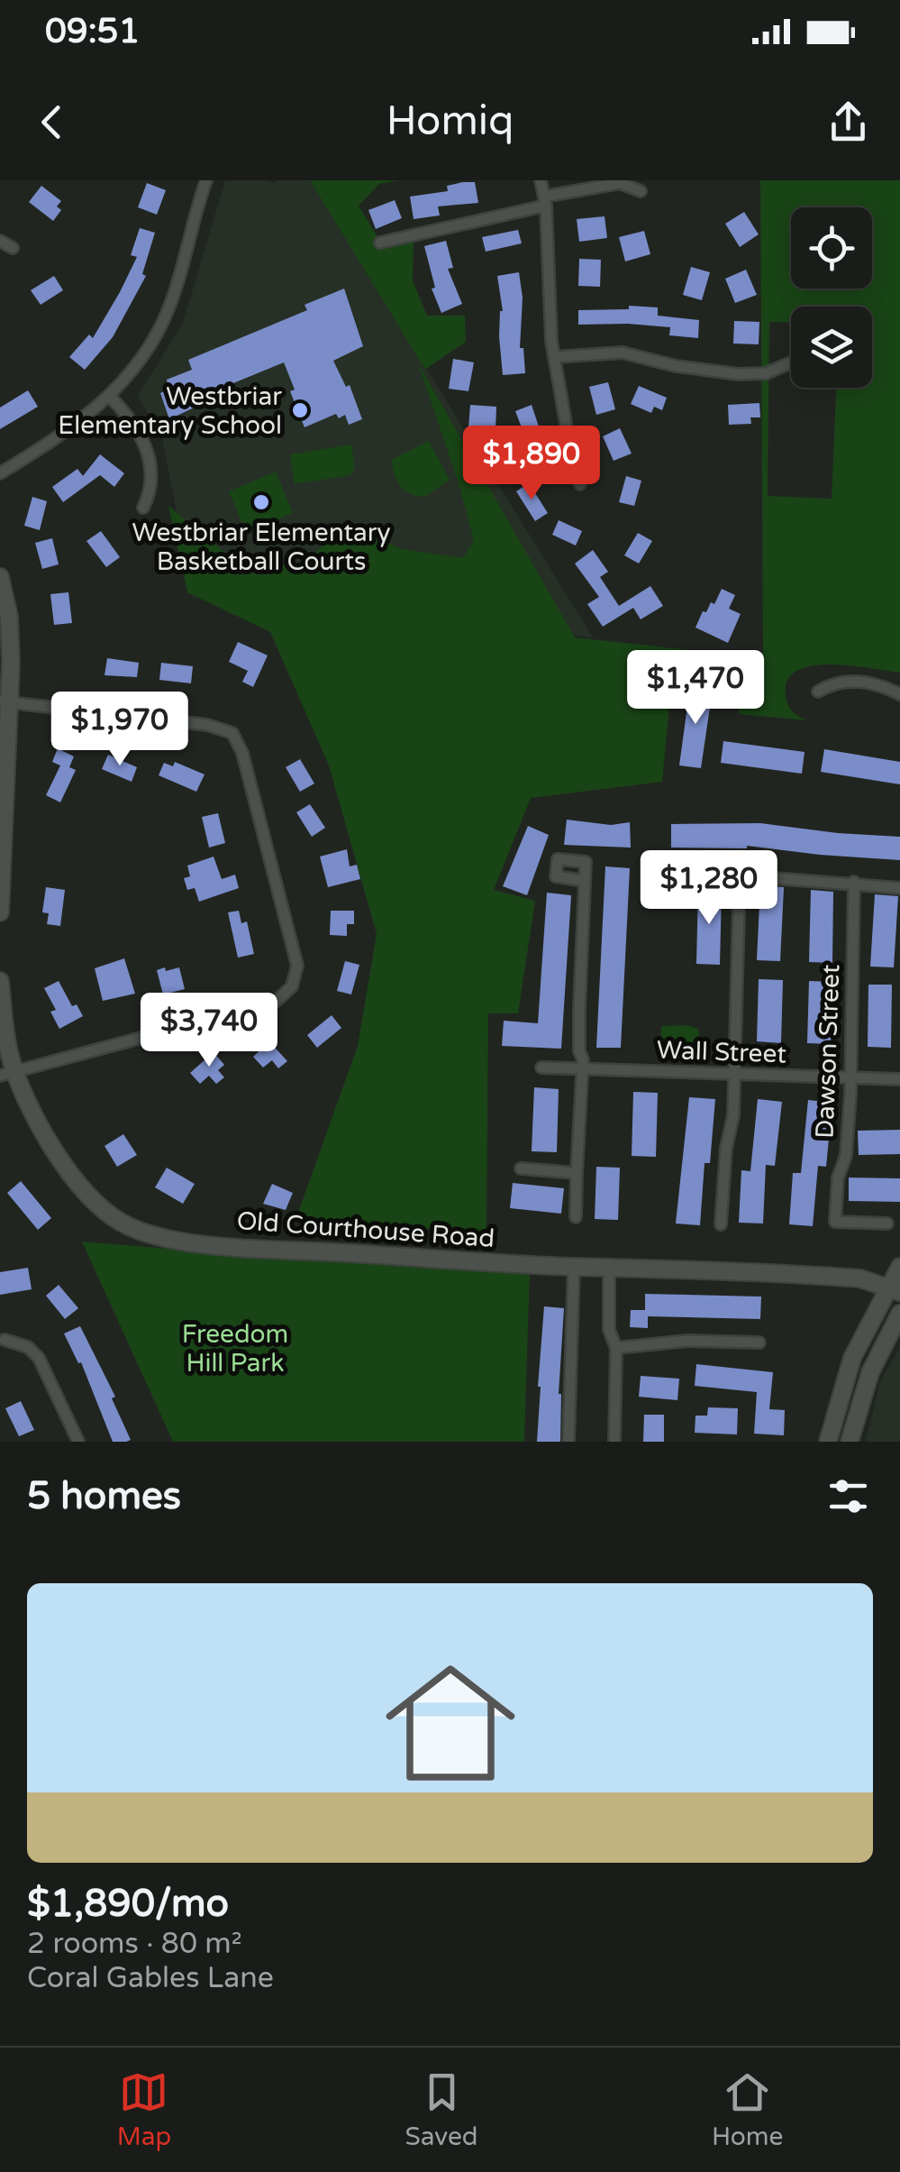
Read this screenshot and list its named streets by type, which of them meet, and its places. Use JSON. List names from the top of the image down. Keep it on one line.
{"streets":{"street":["Wall Street","Dawson Street","Old Courthouse Road"]},"crossings":[["Wall Street","Dawson Street"]],"parks":["Freedom Hill Park"],"places":["Westbriar Elementary School","Westbriar Elementary Basketball Courts"],"page":{"status":"09:51","header":"Homiq","price":["$1,890","$1,470","$1,970","$1,280","$3,740"],"heading":"5 homes","list":[{"name":"$1,890/mo","note":"2 rooms · 80 m² · Coral Gables Lane"}],"tabs":["Map","Saved","Home"]}}
